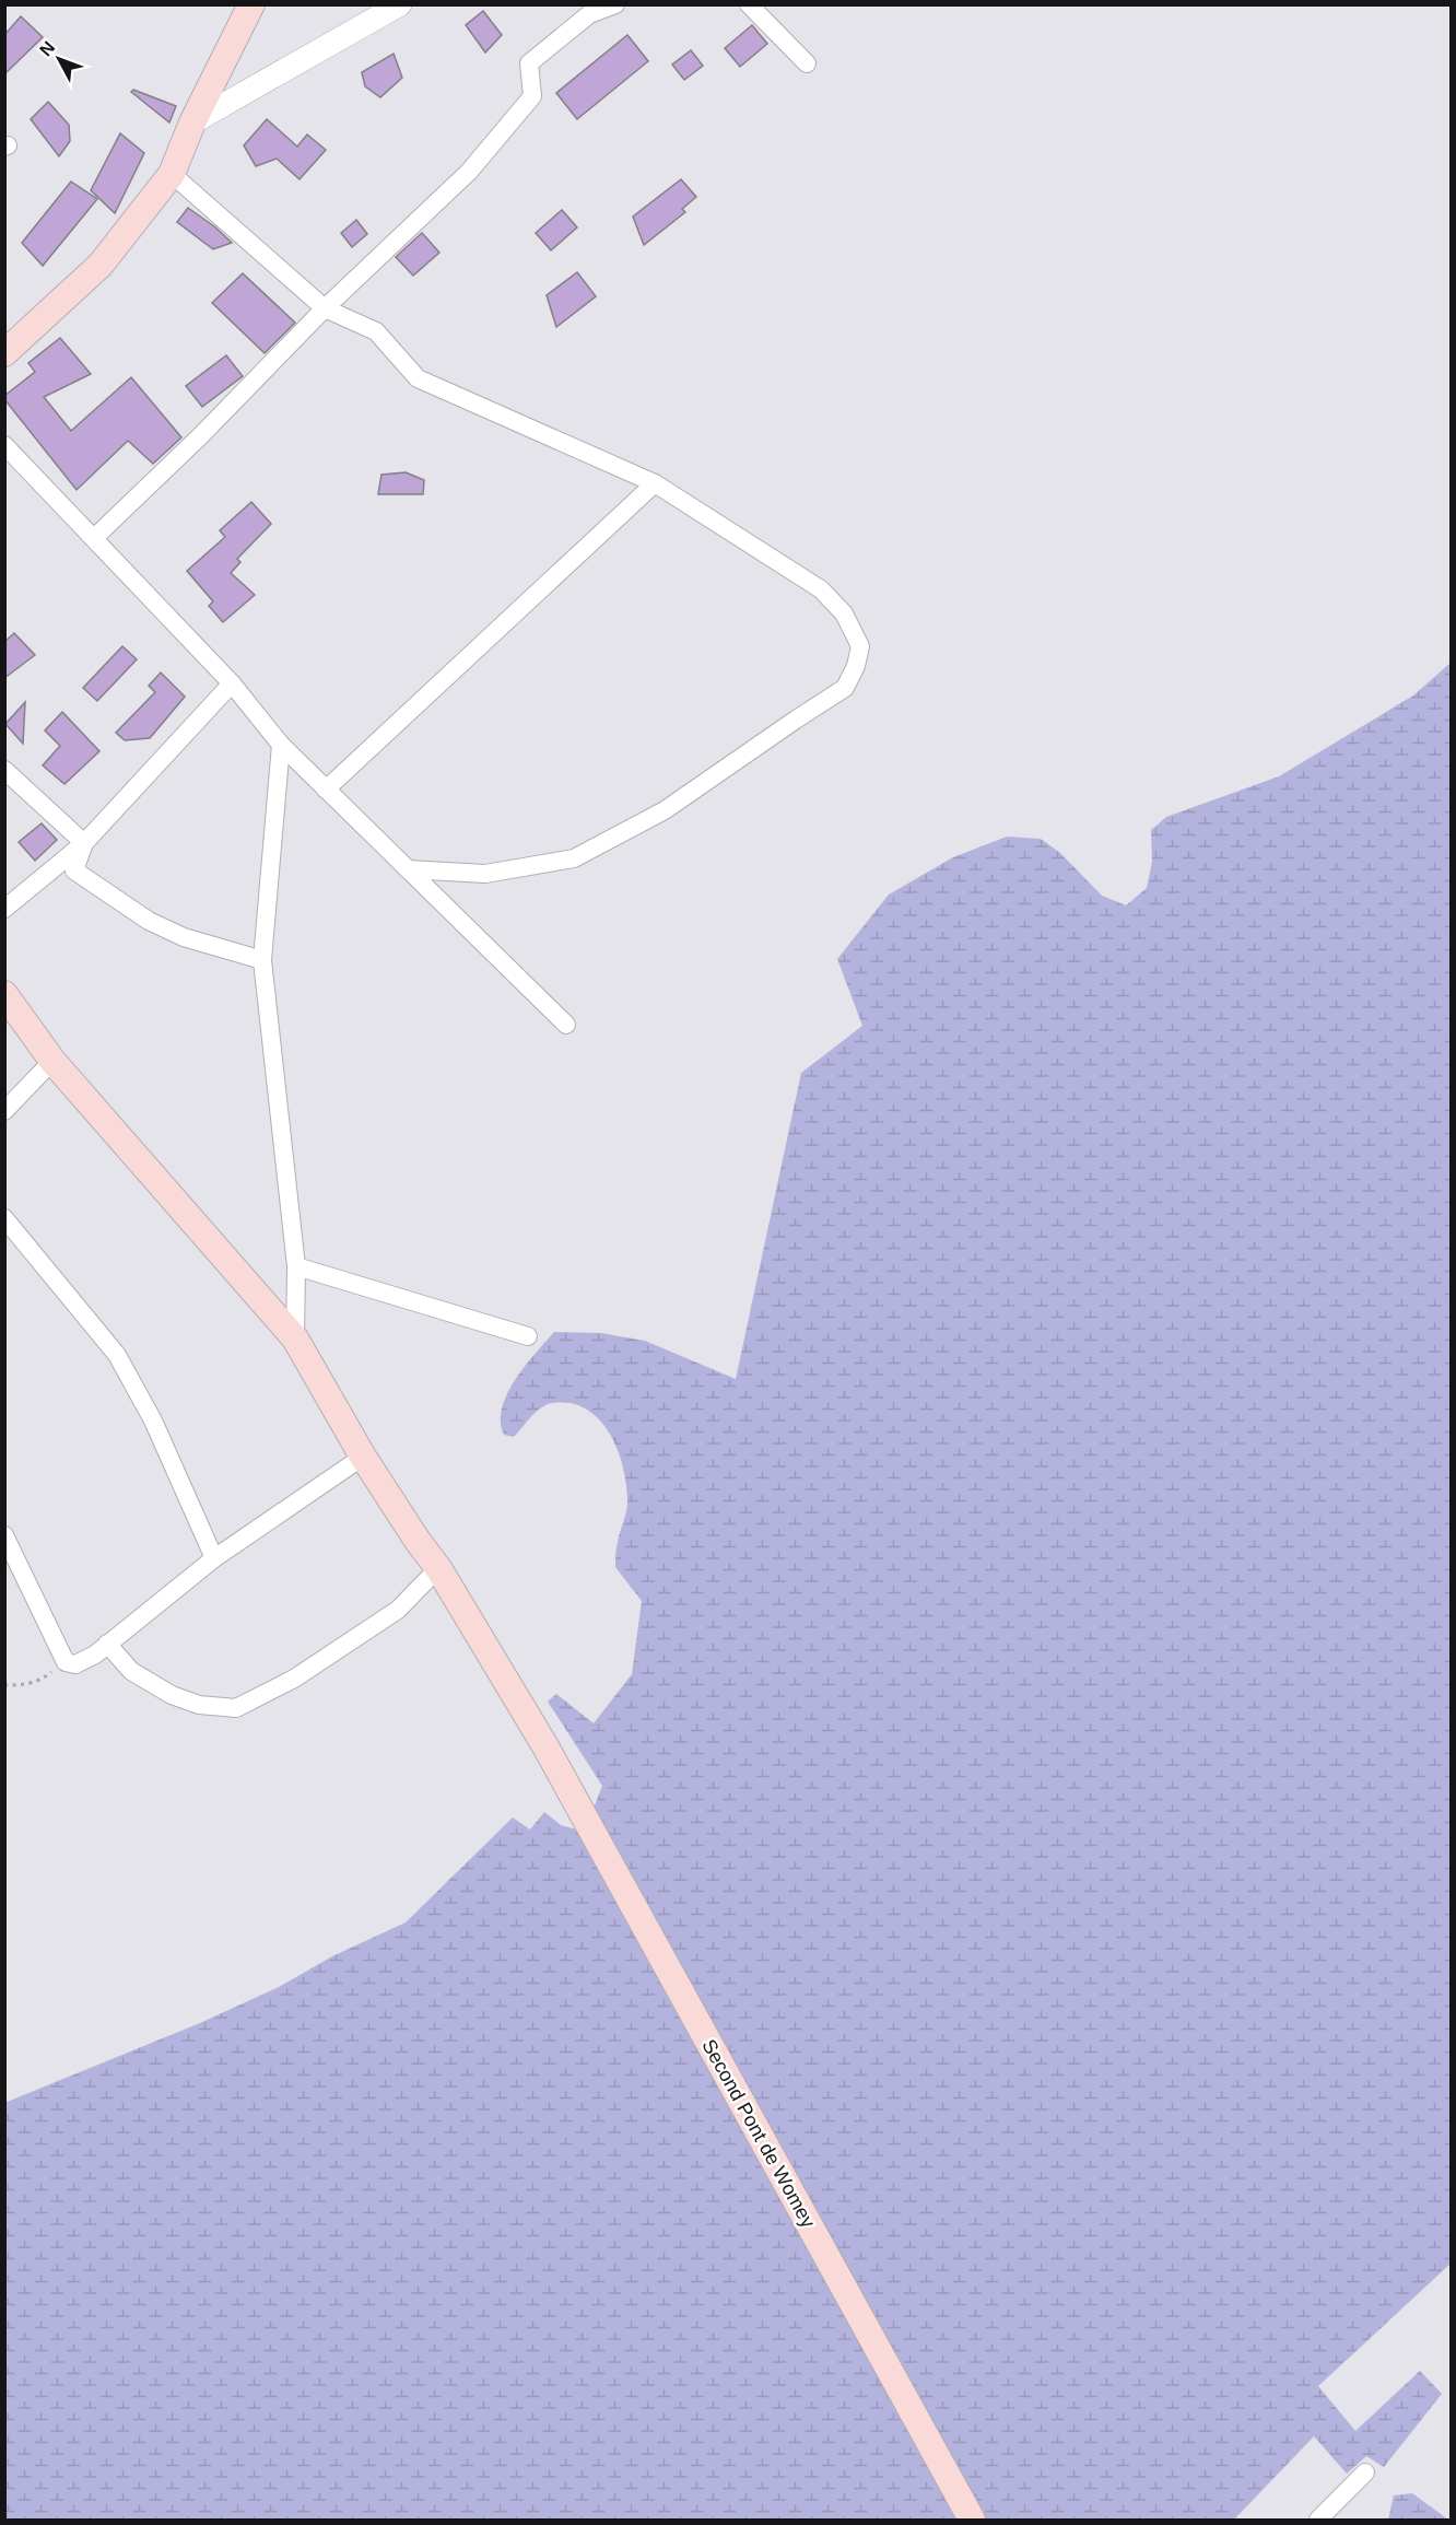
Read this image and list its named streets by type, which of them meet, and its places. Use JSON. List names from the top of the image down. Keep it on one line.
{"streets":{"main road":["Second Pont de Womey"]},"north":"top left"}
